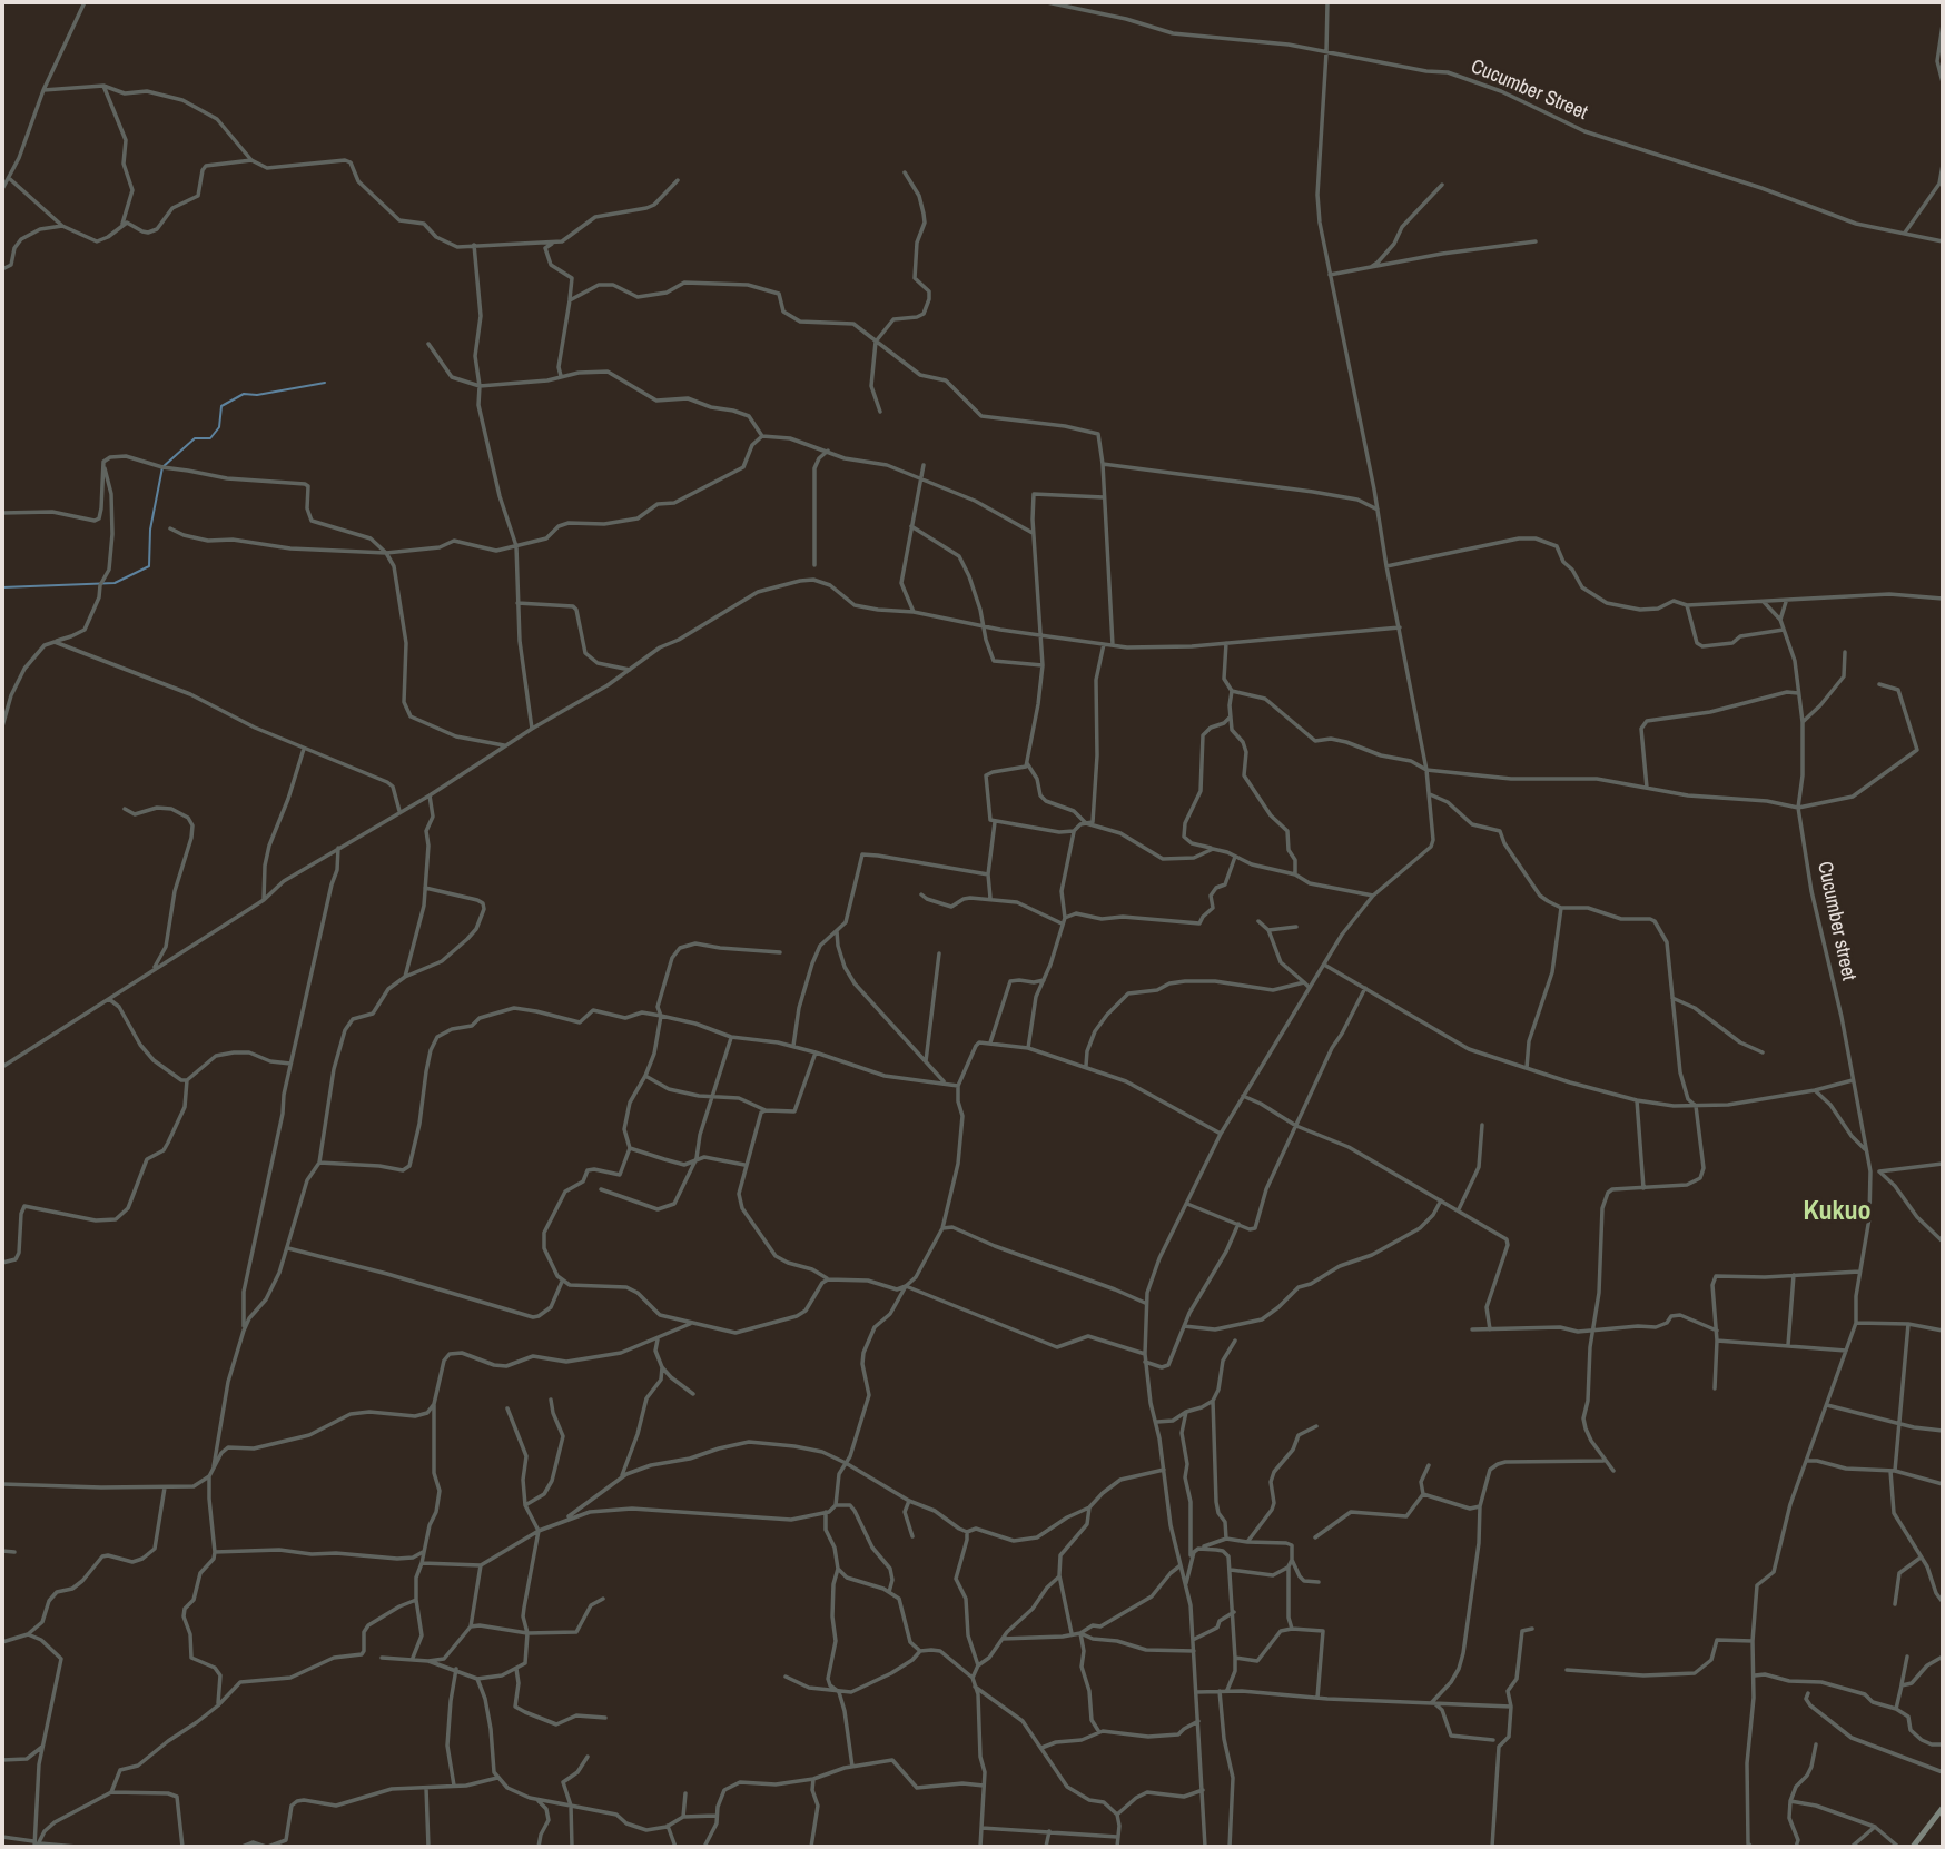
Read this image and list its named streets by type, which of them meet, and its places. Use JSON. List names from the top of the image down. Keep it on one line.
{"streets":{"street":["Cucumber Street","Cucumber street"]},"districts":["Kukuo"]}
